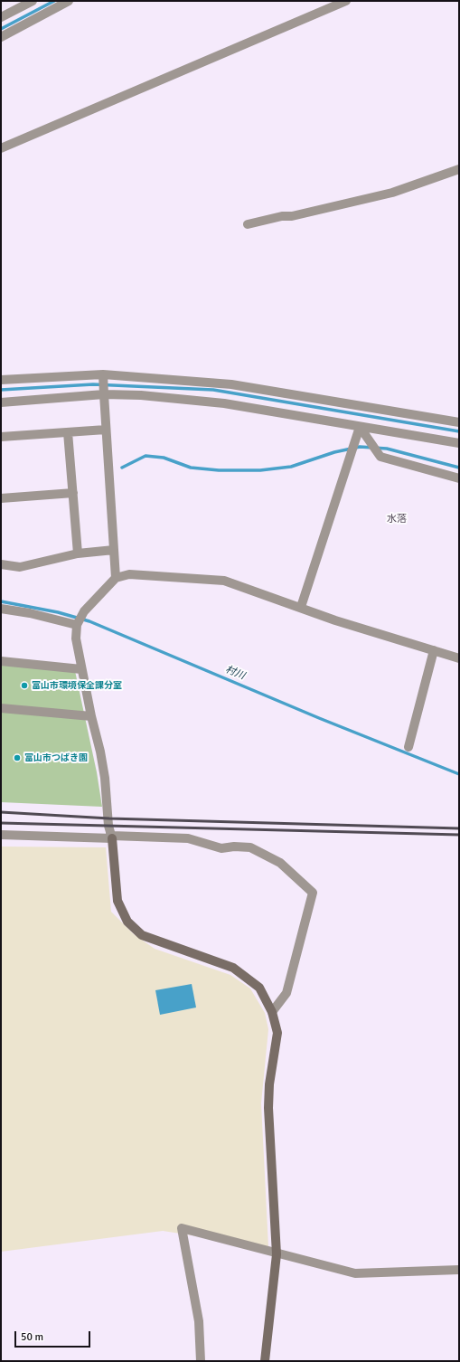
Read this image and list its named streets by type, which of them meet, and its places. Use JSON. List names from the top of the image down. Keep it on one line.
{"districts":["水落"],"water":["村川"],"places":["富山市環境保全課分室","富山市つばき園"],"scale_bar":"50 m"}
